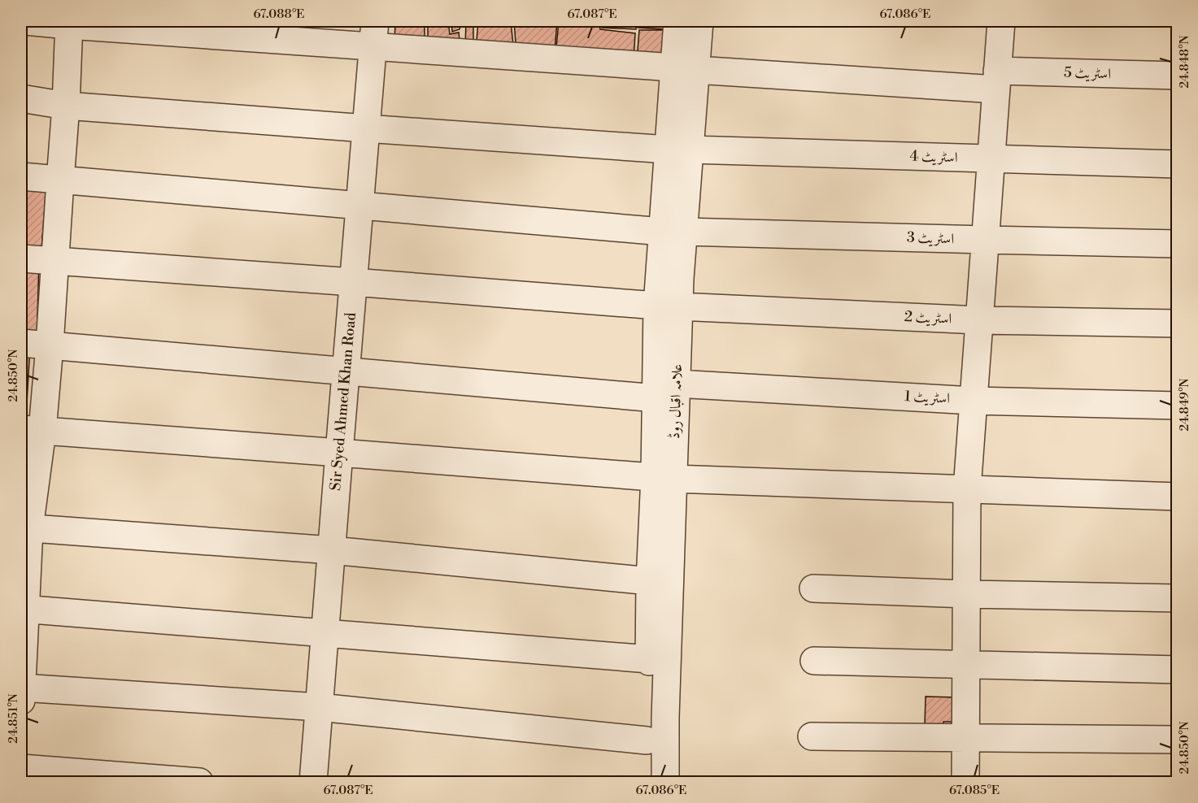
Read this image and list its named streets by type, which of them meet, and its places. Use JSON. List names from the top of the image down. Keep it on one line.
{"streets":{"street":["اسٹریٹ 5","اسٹریٹ 4","اسٹریٹ 3","اسٹریٹ 2","اسٹریٹ 1","Sir Syed Ahmed Khan Road","علامہ اقبال روڈ"]},"crossings":[["اسٹریٹ 5","Sir Syed Ahmed Khan Road"],["اسٹریٹ 5","علامہ اقبال روڈ"],["اسٹریٹ 4","Sir Syed Ahmed Khan Road"],["اسٹریٹ 4","علامہ اقبال روڈ"],["اسٹریٹ 3","Sir Syed Ahmed Khan Road"],["اسٹریٹ 3","علامہ اقبال روڈ"],["اسٹریٹ 2","Sir Syed Ahmed Khan Road"],["اسٹریٹ 2","علامہ اقبال روڈ"],["اسٹریٹ 1","Sir Syed Ahmed Khan Road"],["اسٹریٹ 1","علامہ اقبال روڈ"]],"coordinates":["67.088°E","67.087°E","67.086°E","24.848°N","24.850°N","24.849°N","24.851°N","67.085°E"]}
